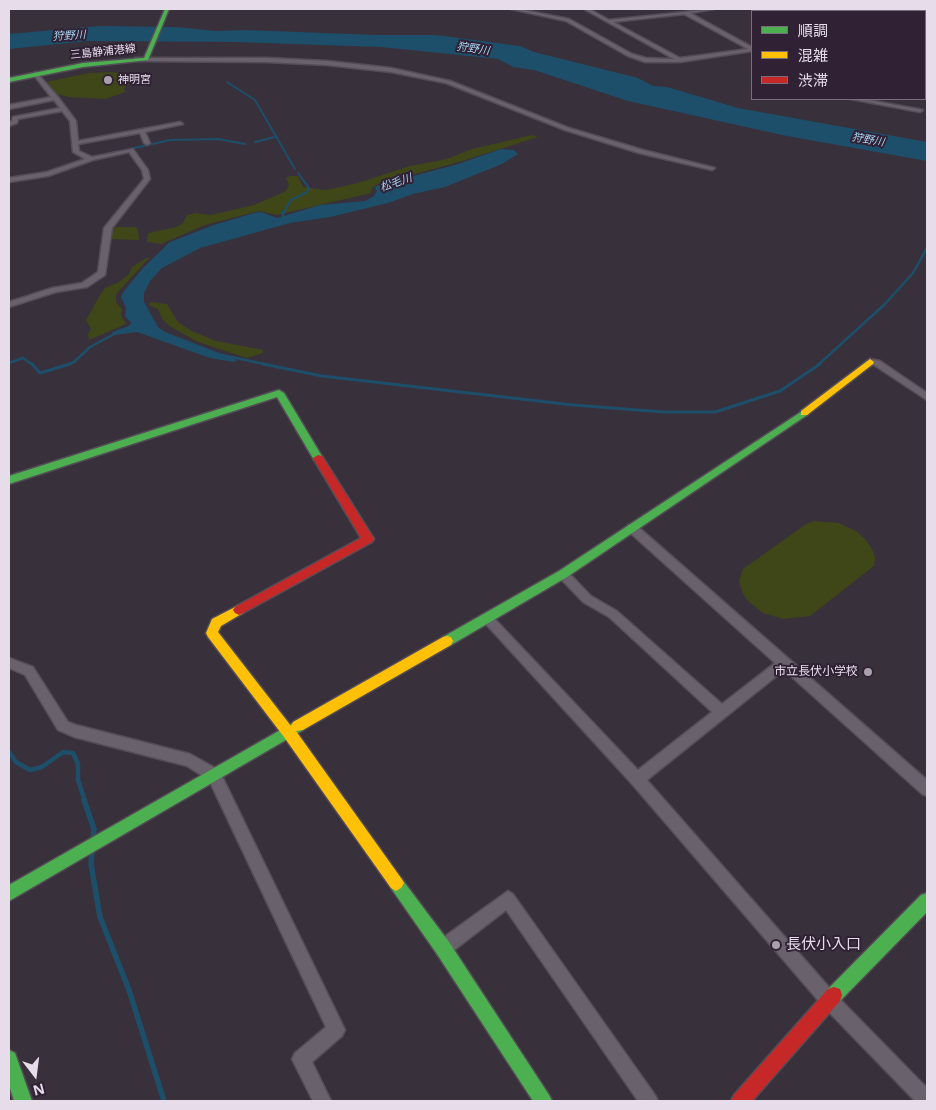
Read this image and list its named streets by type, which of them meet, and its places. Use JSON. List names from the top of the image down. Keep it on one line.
{"streets":{"street":["三島静浦港線"]},"water":["狩野川","松毛川"],"places":["神明宮","市立長伏小学校","長伏小入口"],"legend":["順調","混雑","渋滞"],"north":"bottom"}
